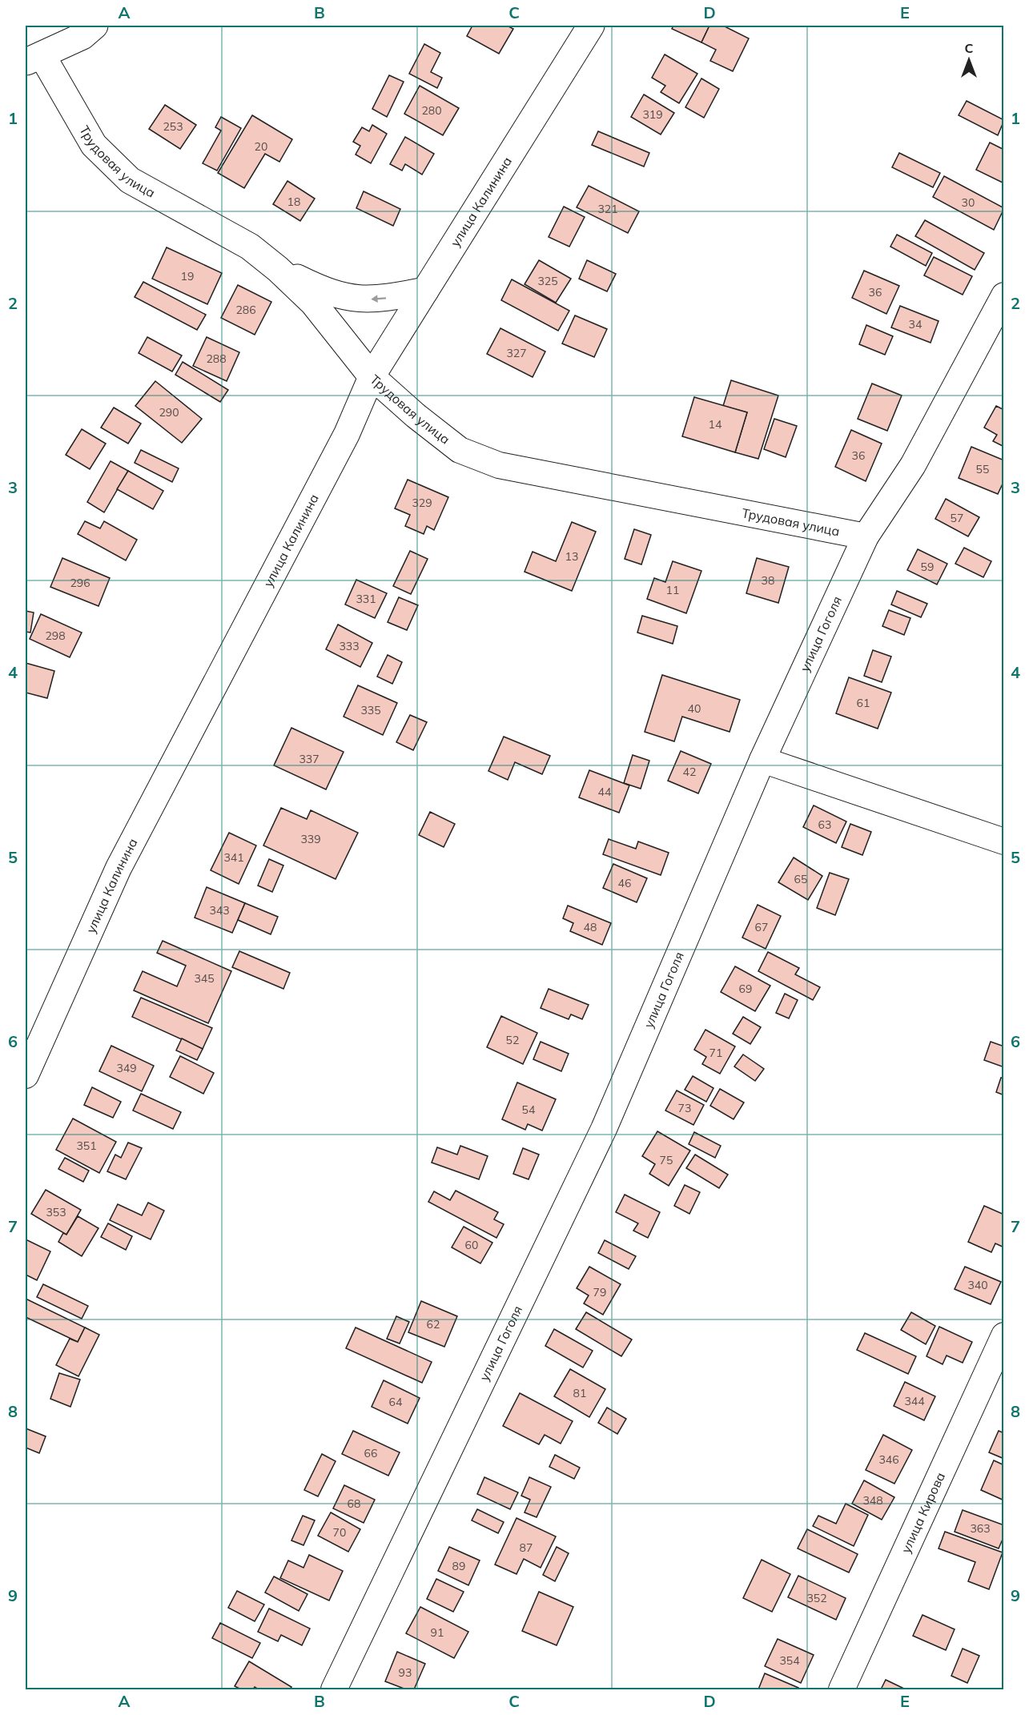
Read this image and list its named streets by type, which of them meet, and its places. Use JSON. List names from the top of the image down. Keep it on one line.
{"streets":{"street":["Трудовая улица","улица Калинина","улица Гоголя","улица Кирова"]},"crossings":[["Трудовая улица","улица Калинина"],["Трудовая улица","улица Гоголя"]],"house_numbers":["280","319","253","20","18","30","321","19","325","36","286","34","327","288","290","14","36","55","329","57","13","59","38","296","11","331","298","333","61","40","335","337","42","44","63","339","341","65","46","343","48","67","345","69","52","71","349","73","54","351","75","353","60","340","79","62","81","344","64","66","346","348","68","363","70","87","89","352","91","354","93"],"north":"top","grid":{"columns":["A","B","C","D","E"],"rows":["1","2","3","4","5","6","7","8","9"]}}
